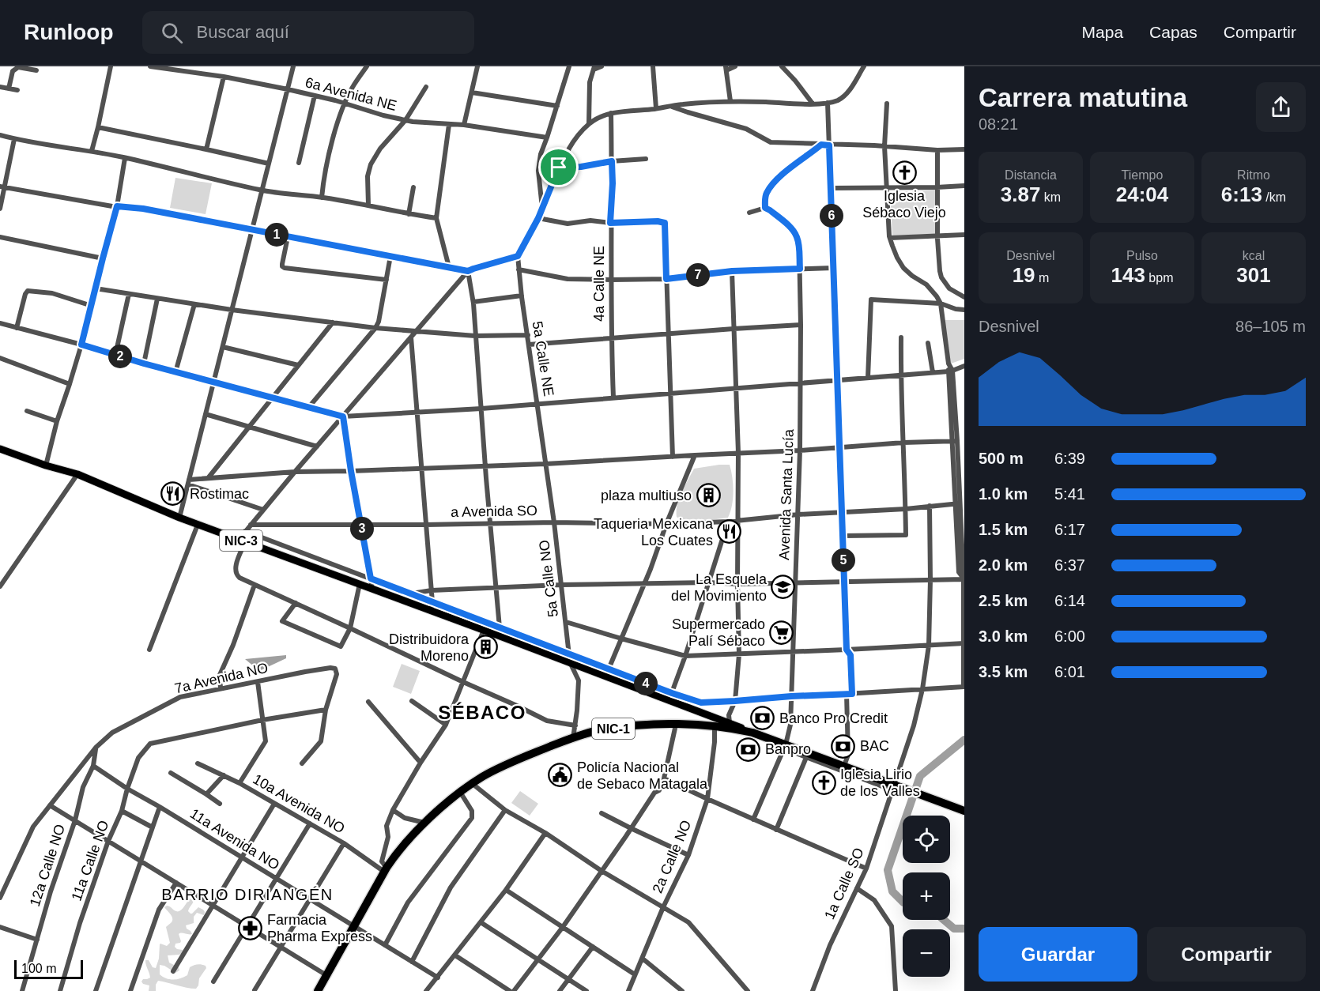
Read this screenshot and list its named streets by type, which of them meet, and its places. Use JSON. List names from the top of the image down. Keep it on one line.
{"streets":{"highway":["NIC-1"],"main road":["NIC-3"],"street":["6a Avenida NE","4a Calle NE","5a Calle NE","Avenida Santa Lucía","a Avenida SO","5a Calle NO","7a Avenida NO","10a Avenida NO","11a Avenida NO","2a Calle NO","11a Calle NO","12a Calle NO","1a Calle SO"]},"crossings":[["5a Calle NE","5a Calle NO"],["Avenida Santa Lucía","a Avenida SO"],["Avenida Santa Lucía","NIC-1"],["a Avenida SO","5a Calle NO"],["NIC-3","5a Calle NO"],["NIC-3","NIC-1"],["5a Calle NO","NIC-1"],["7a Avenida NO","12a Calle NO"],["NIC-1","10a Avenida NO"],["NIC-1","11a Avenida NO"],["NIC-1","2a Calle NO"],["NIC-1","1a Calle SO"],["11a Avenida NO","11a Calle NO"],["11a Avenida NO","12a Calle NO"]],"districts":["SÉBACO","BARRIO DIRIANGÉN"],"places":{"church":["Iglesia Sébaco Viejo","Iglesia Lirio de los Valles"],"restaurant":["Rostimac","Taqueria Mexicana Los Cuates"],"building":["plaza multiuso","Distribuidora Moreno"],"school or university":["La Esquela del Movimiento"],"supermarket":["Supermercado Palí Sébaco"],"bank":["Banco Pro Credit","BAC","Banpro"],"public building":["Policía Nacional de Sebaco Matagala"],"pharmacy":["Farmacia Pharma Express"]},"scale_bar":"100 m","page":{"header":"Runloop","search":"Buscar aquí","nav":["Mapa","Capas","Compartir"],"heading":["Carrera matutina","08:21"],"stats":[["Distancia","3.87 km"],["Tiempo","24:04"],["Ritmo","6:13 /km"],["Desnivel","19 m"],["Pulso","143 bpm"],["kcal","301"]],"pins":["6","1","7","2","3","5","4"],"chart":["Desnivel","86–105 m"],"list":[{"name":"500 m","note":"6:39"},{"name":"1.0 km","note":"5:41"},{"name":"1.5 km","note":"6:17"},{"name":"2.0 km","note":"6:37"},{"name":"2.5 km","note":"6:14"},{"name":"3.0 km","note":"6:00"},{"name":"3.5 km","note":"6:01"}],"map_buttons":["+","−"],"buttons":["Guardar","Compartir"],"scale":"100 m"}}
